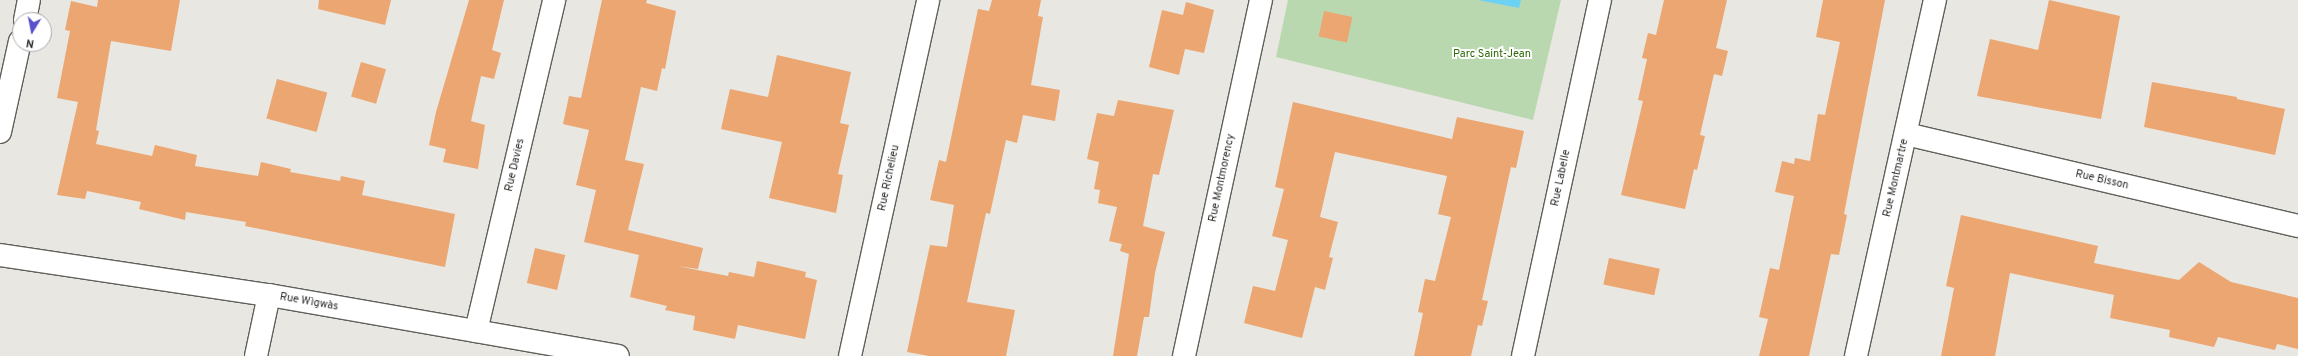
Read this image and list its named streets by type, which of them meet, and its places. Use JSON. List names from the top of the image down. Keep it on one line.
{"streets":{"street":["Rue Davies","Rue Richelieu","Rue Montmorency","Rue Labelle","Rue Montmartre","Rue Bisson","Rue Wìgwàs"]},"crossings":[["Rue Davies","Rue Wìgwàs"],["Rue Montmartre","Rue Bisson"]],"parks":["Parc Saint-Jean"],"north":"bottom"}
